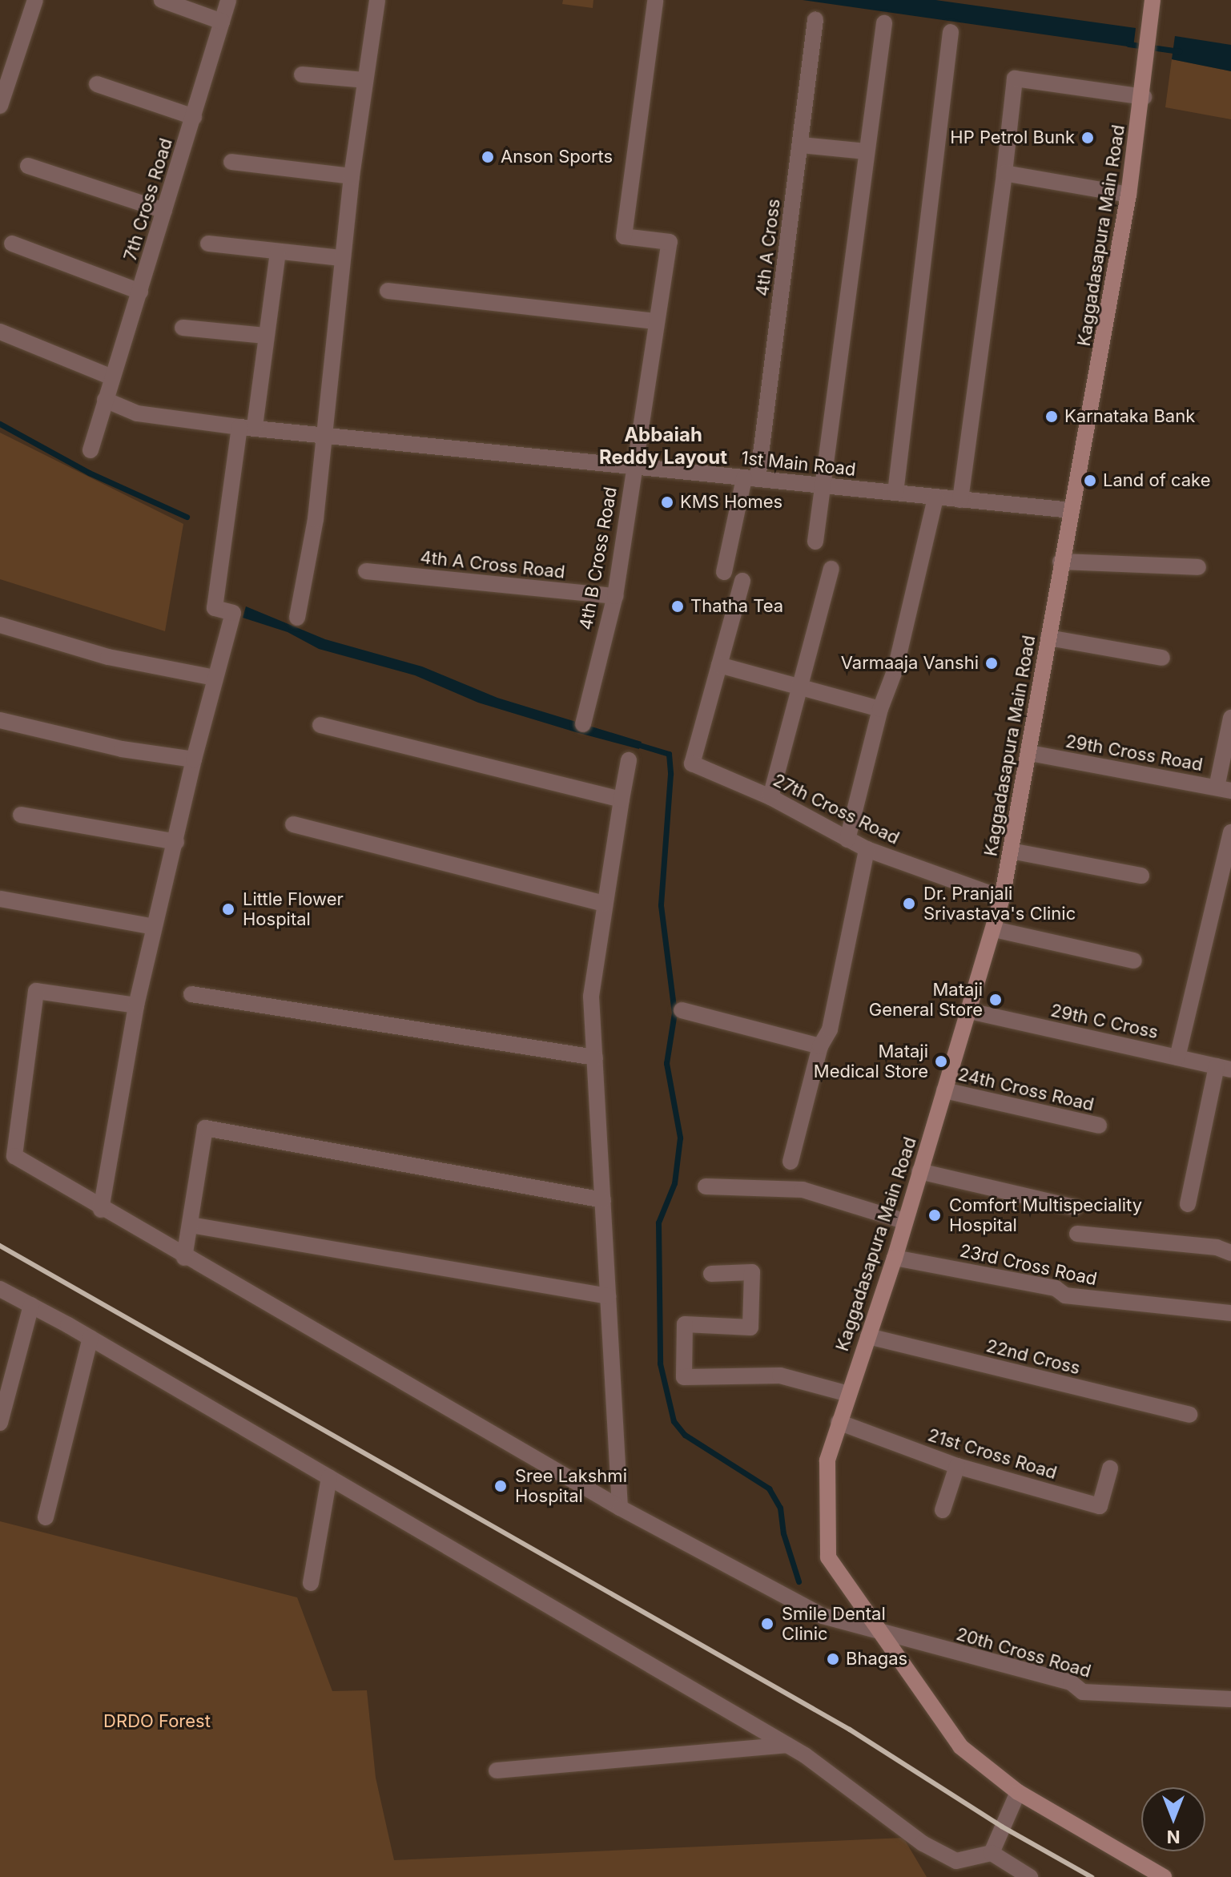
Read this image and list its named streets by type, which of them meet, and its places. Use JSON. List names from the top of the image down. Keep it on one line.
{"streets":{"main road":["Kaggadasapura Main Road"],"street":["7th Cross Road","4th A Cross","1st Main Road","4th B Cross Road","4th A Cross Road","29th Cross Road","27th Cross Road","29th C Cross","24th Cross Road","23rd Cross Road","22nd Cross","21st Cross Road","20th Cross Road"]},"crossings":[["7th Cross Road","1st Main Road"],["Kaggadasapura Main Road","1st Main Road"],["Kaggadasapura Main Road","29th Cross Road"],["Kaggadasapura Main Road","27th Cross Road"],["Kaggadasapura Main Road","29th C Cross"],["Kaggadasapura Main Road","24th Cross Road"],["Kaggadasapura Main Road","23rd Cross Road"],["Kaggadasapura Main Road","22nd Cross"],["Kaggadasapura Main Road","21st Cross Road"],["Kaggadasapura Main Road","20th Cross Road"],["4th A Cross","1st Main Road"],["1st Main Road","4th B Cross Road"],["4th B Cross Road","4th A Cross Road"]],"districts":["Abbaiah Reddy Layout"],"parks":["DRDO Forest"],"places":["HP Petrol Bunk","Anson Sports","Karnataka Bank","Land of cake","KMS Homes","Thatha Tea","Varmaaja Vanshi","Dr. Pranjali Srivastava's Clinic","Little Flower Hospital","Mataji General Store","Mataji Medical Store","Comfort Multispeciality Hospital","Sree Lakshmi Hospital","Smile Dental Clinic","Bhagas"],"north":"bottom"}
